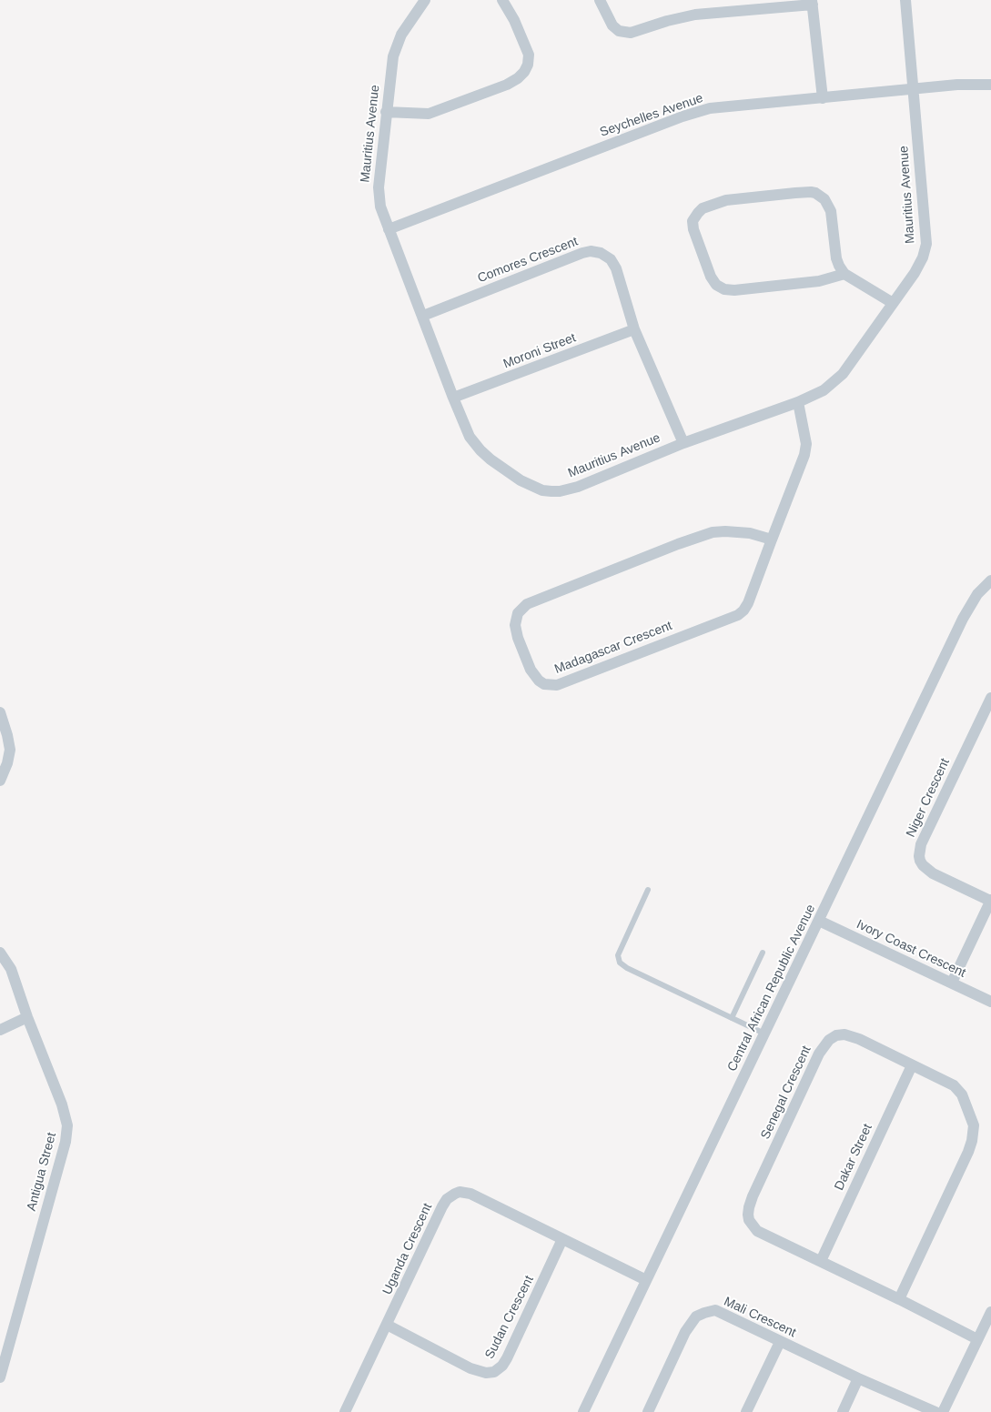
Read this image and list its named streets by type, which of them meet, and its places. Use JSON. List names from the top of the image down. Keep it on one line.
{"streets":{"street":["Seychelles Avenue","Mauritius Avenue","Comores Crescent","Moroni Street","Madagascar Crescent","Niger Crescent","Ivory Coast Crescent","Central African Republic Avenue","Senegal Crescent","Dakar Street","Antigua Street","Uganda Crescent","Sudan Crescent","Mali Crescent"]},"crossings":[["Seychelles Avenue","Mauritius Avenue"],["Mauritius Avenue","Comores Crescent"],["Mauritius Avenue","Moroni Street"],["Mauritius Avenue","Madagascar Crescent"],["Comores Crescent","Moroni Street"],["Niger Crescent","Ivory Coast Crescent"],["Ivory Coast Crescent","Central African Republic Avenue"],["Central African Republic Avenue","Uganda Crescent"],["Senegal Crescent","Dakar Street"],["Uganda Crescent","Sudan Crescent"]]}
